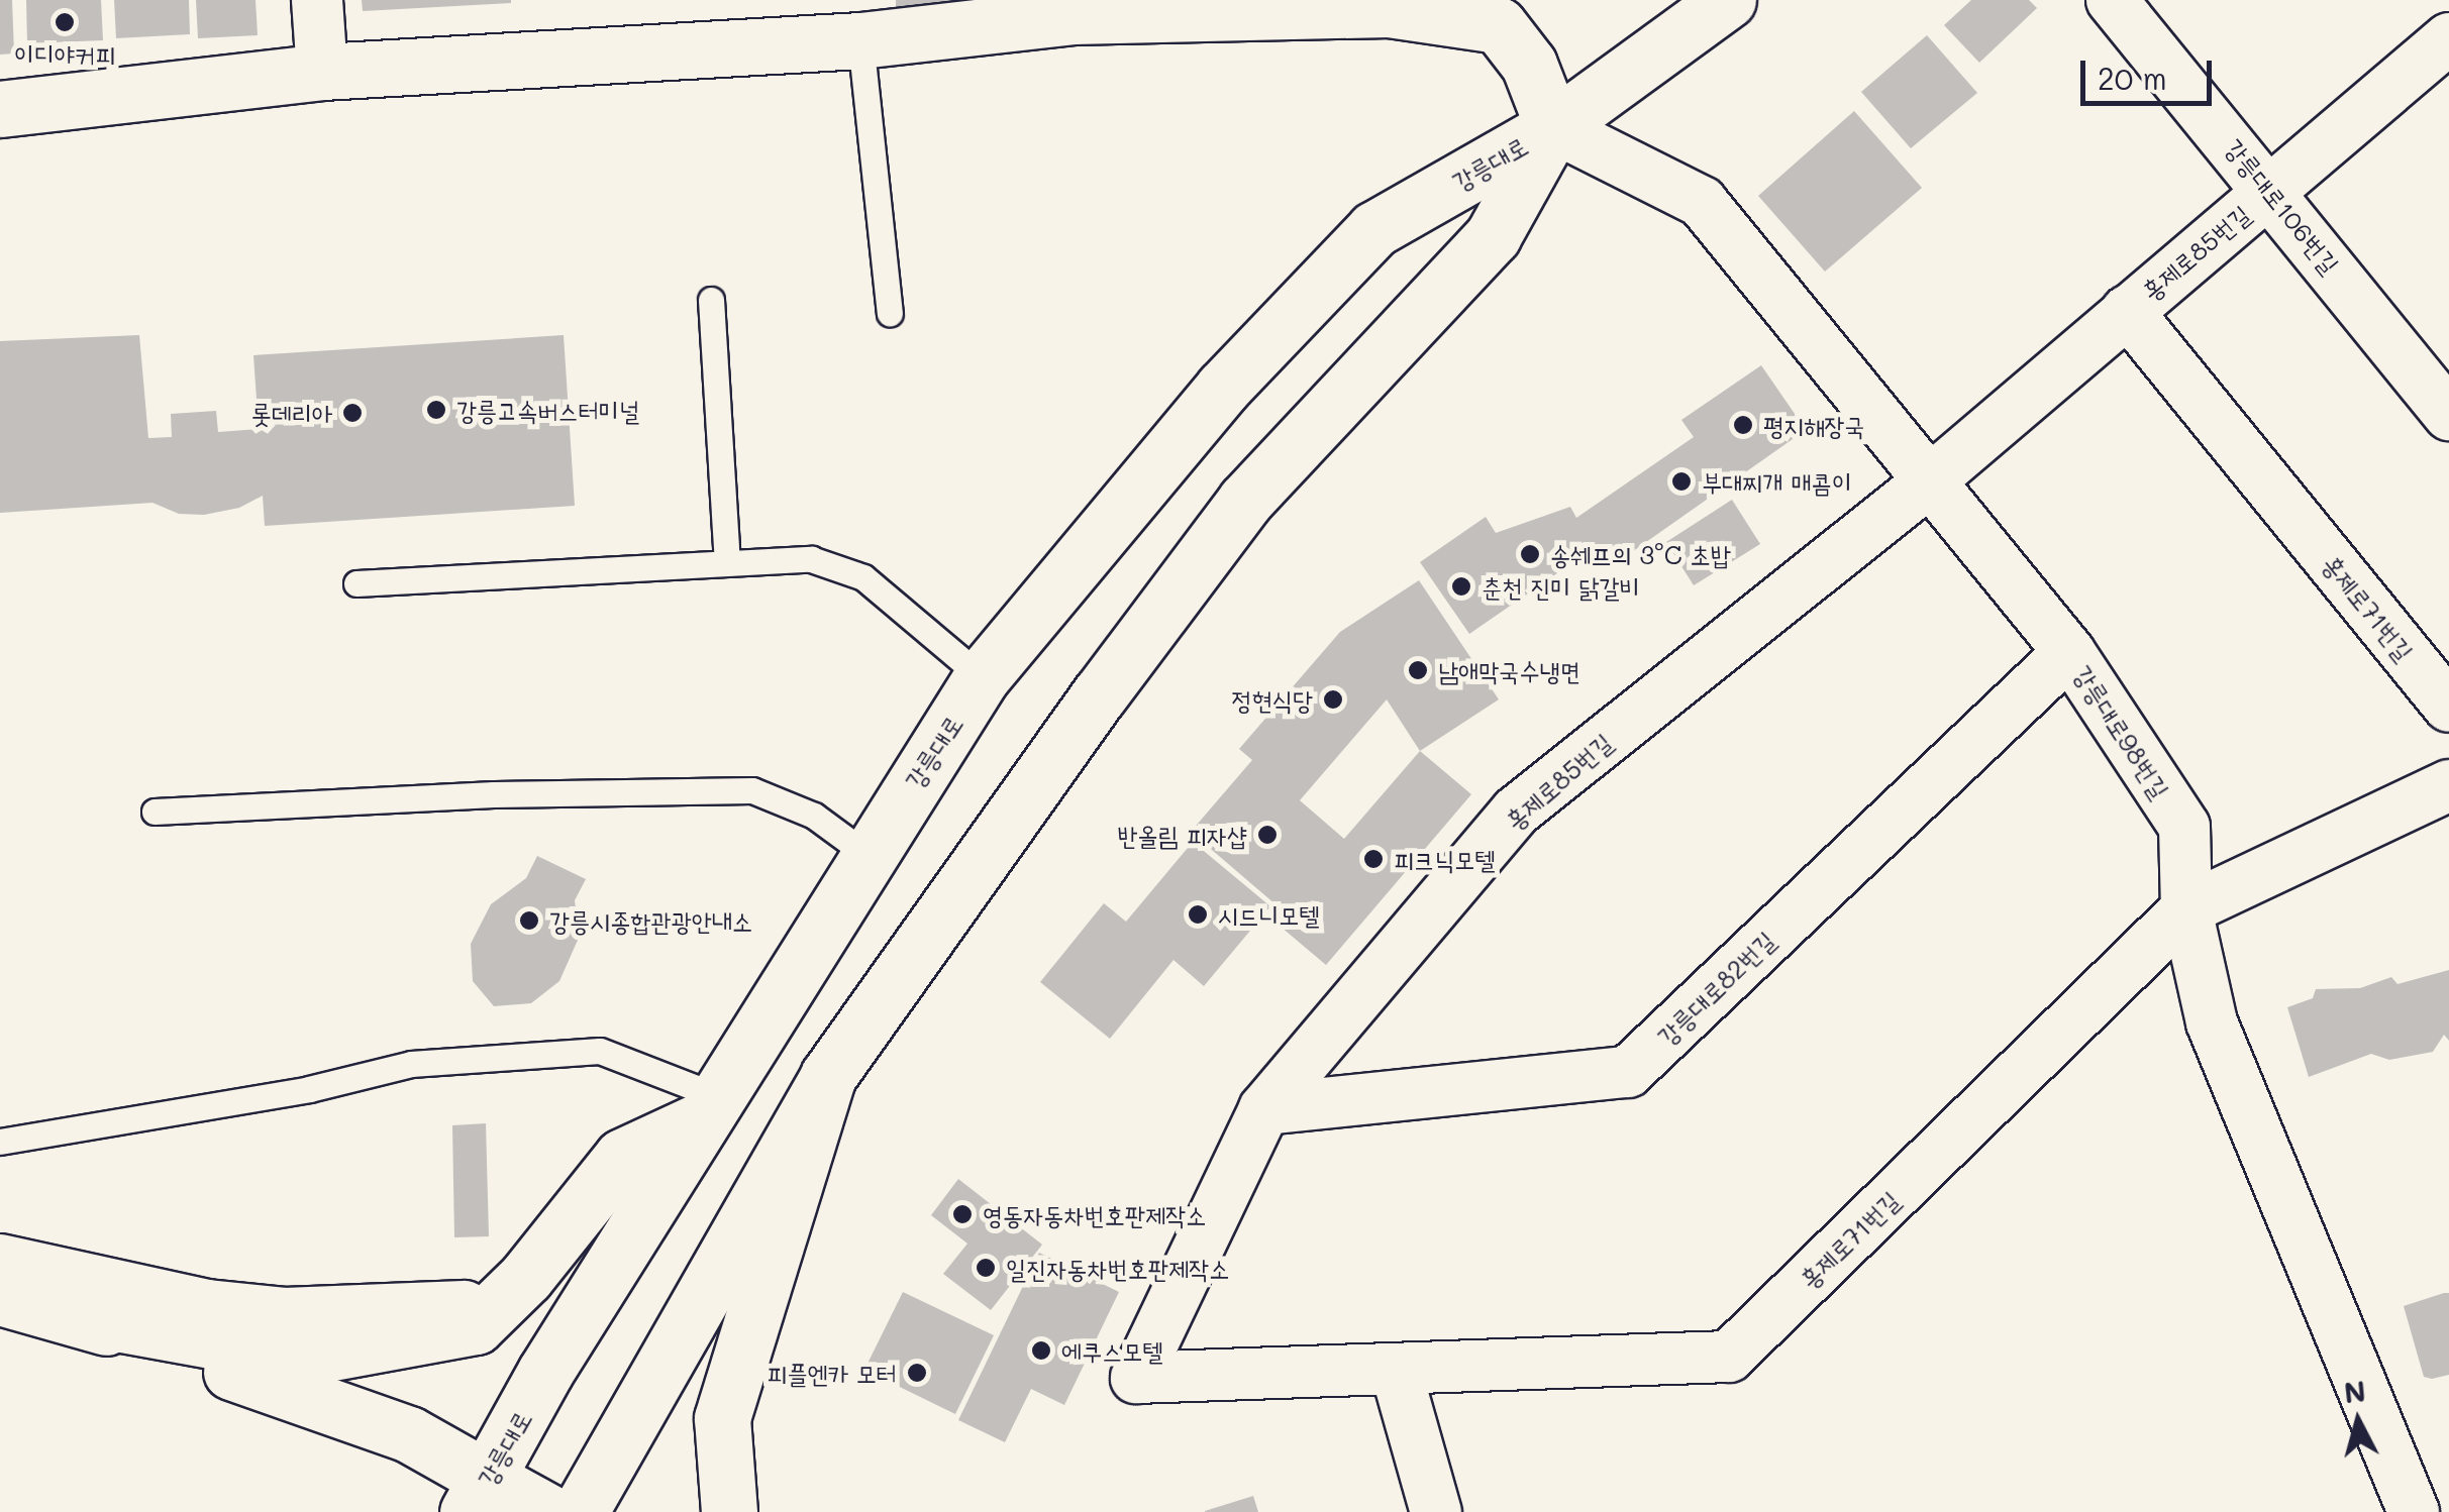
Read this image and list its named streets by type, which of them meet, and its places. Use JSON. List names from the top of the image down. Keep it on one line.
{"streets":{"street":["강릉대로","강릉대로106번길","홍제로85번길","홍제로71번길","강릉대로98번길","강릉대로82번길"]},"crossings":[["강릉대로","강릉대로98번길"],["강릉대로106번길","홍제로85번길"],["홍제로85번길","홍제로71번길"],["홍제로85번길","강릉대로98번길"],["홍제로85번길","강릉대로82번길"],["홍제로71번길","강릉대로98번길"],["강릉대로98번길","강릉대로82번길"]],"places":["이디야커피","강릉고속버스터미널","롯데리아","평지해장국","부대찌개 매콤이","송쉐프의 3°C 초밥","춘천 진미 닭갈비","남애막국수냉면","정현식당","반올림 피자샵","피크닉모텔","시드니모텔","강릉시종합관광안내소","영동자동차번호판제작소","일진자동차번호판제작소","에쿠스모텔","피플엔카 모터"],"scale_bar":"20 m","north":"top"}
